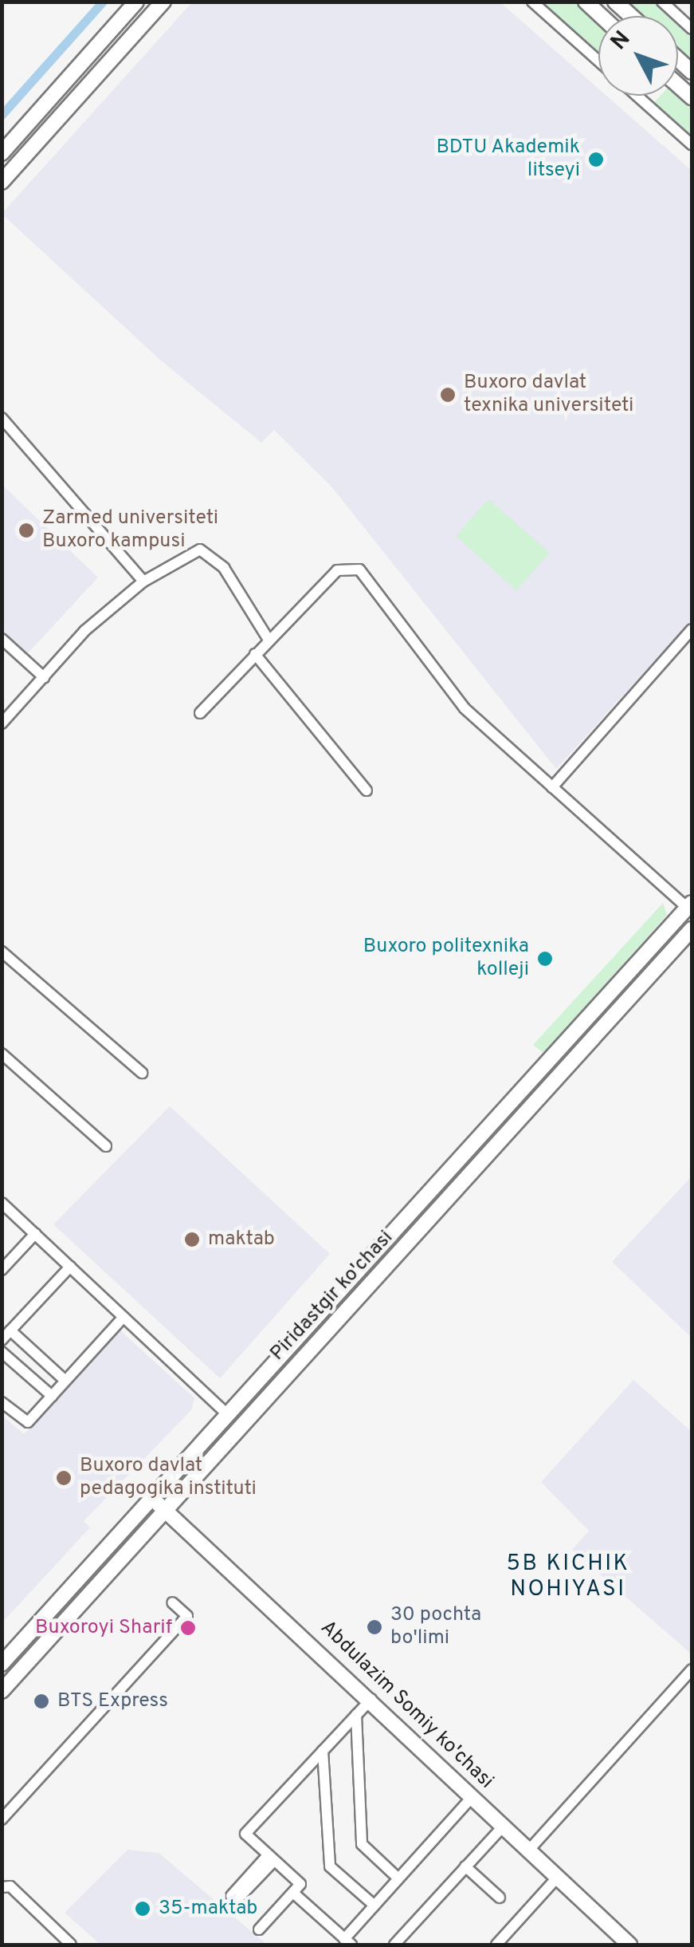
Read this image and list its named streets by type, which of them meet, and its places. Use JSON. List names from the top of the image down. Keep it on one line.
{"streets":{"main road":["Piridastgir ko'chasi","Abdulazim Somiy ko'chasi"]},"crossings":[["Piridastgir ko'chasi","Abdulazim Somiy ko'chasi"]],"districts":["5B KICHIK NOHIYASI"],"places":["BDTU Akademik litseyi","Buxoro davlat texnika universiteti","Zarmed universiteti Buxoro kampusi","Buxoro politexnika kolleji","maktab","Buxoro davlat pedagogika instituti","30 pochta bo'limi","Buxoroyi Sharif","BTS Express","35-maktab"],"north":"top left"}
